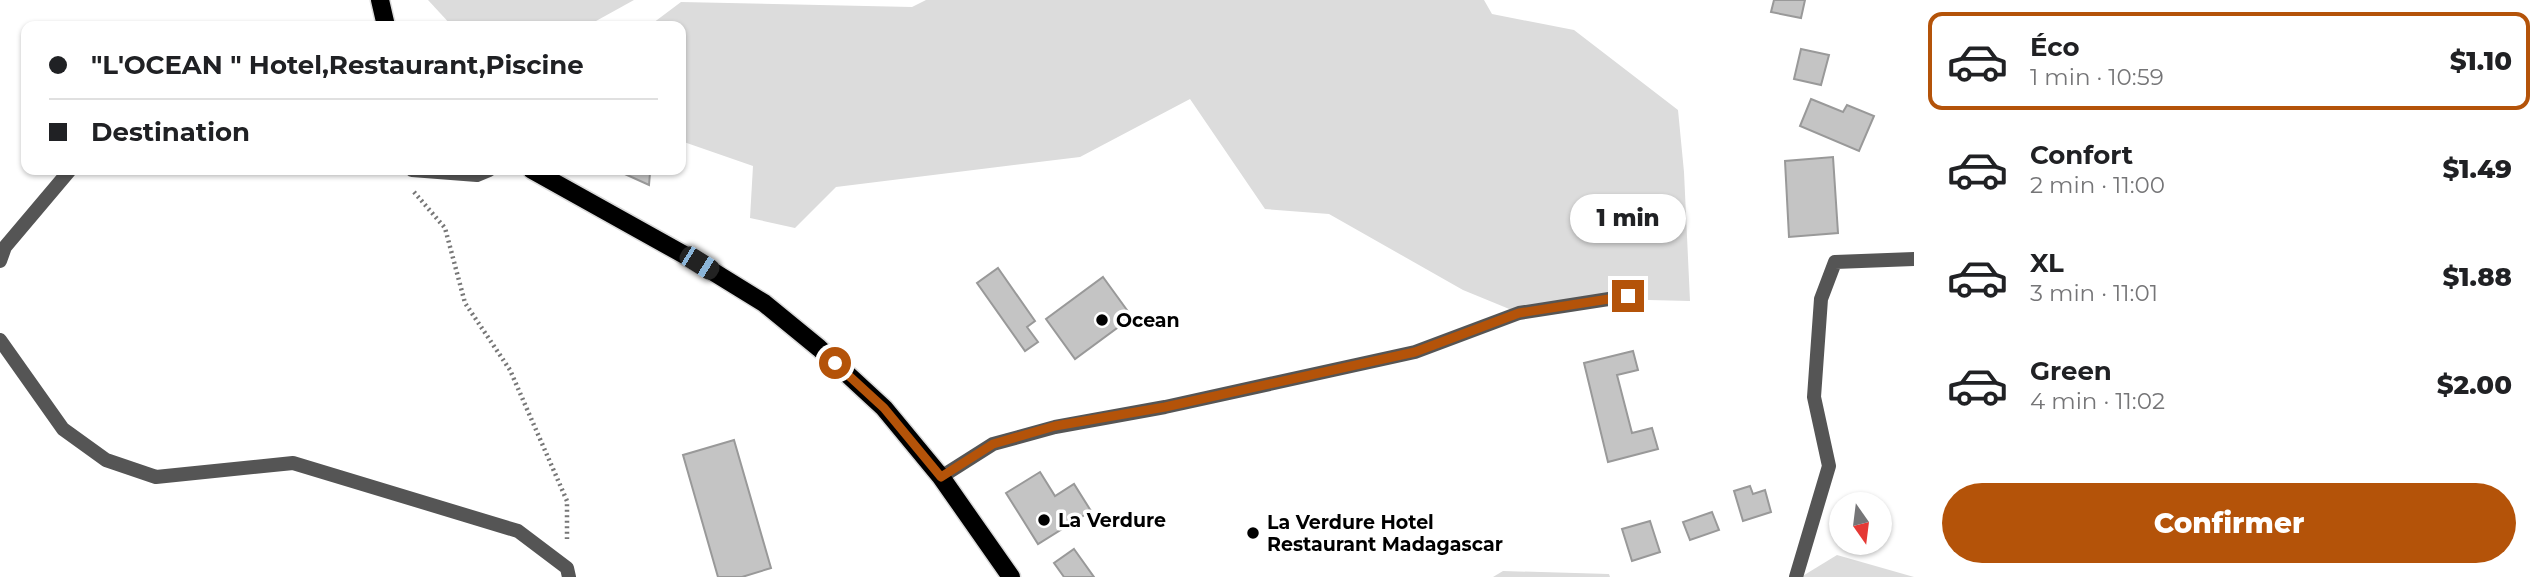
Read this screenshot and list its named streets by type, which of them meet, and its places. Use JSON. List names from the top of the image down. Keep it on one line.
{"places":["Ocean","La Verdure","La Verdure Hotel Restaurant Madagascar"],"north":"bottom","page":{"list":[{"name":"Éco","note":"1 min · 10:59","value":"$1.10"},{"name":"Confort","note":"2 min · 11:00","value":"$1.49"},{"name":"XL","note":"3 min · 11:01","value":"$1.88"},{"name":"Green","note":"4 min · 11:02","value":"$2.00"}],"banner":["\"L'OCEAN \" Hotel,Restaurant,Piscine","Destination"],"bubble":"1 min","buttons":"Confirmer"}}
